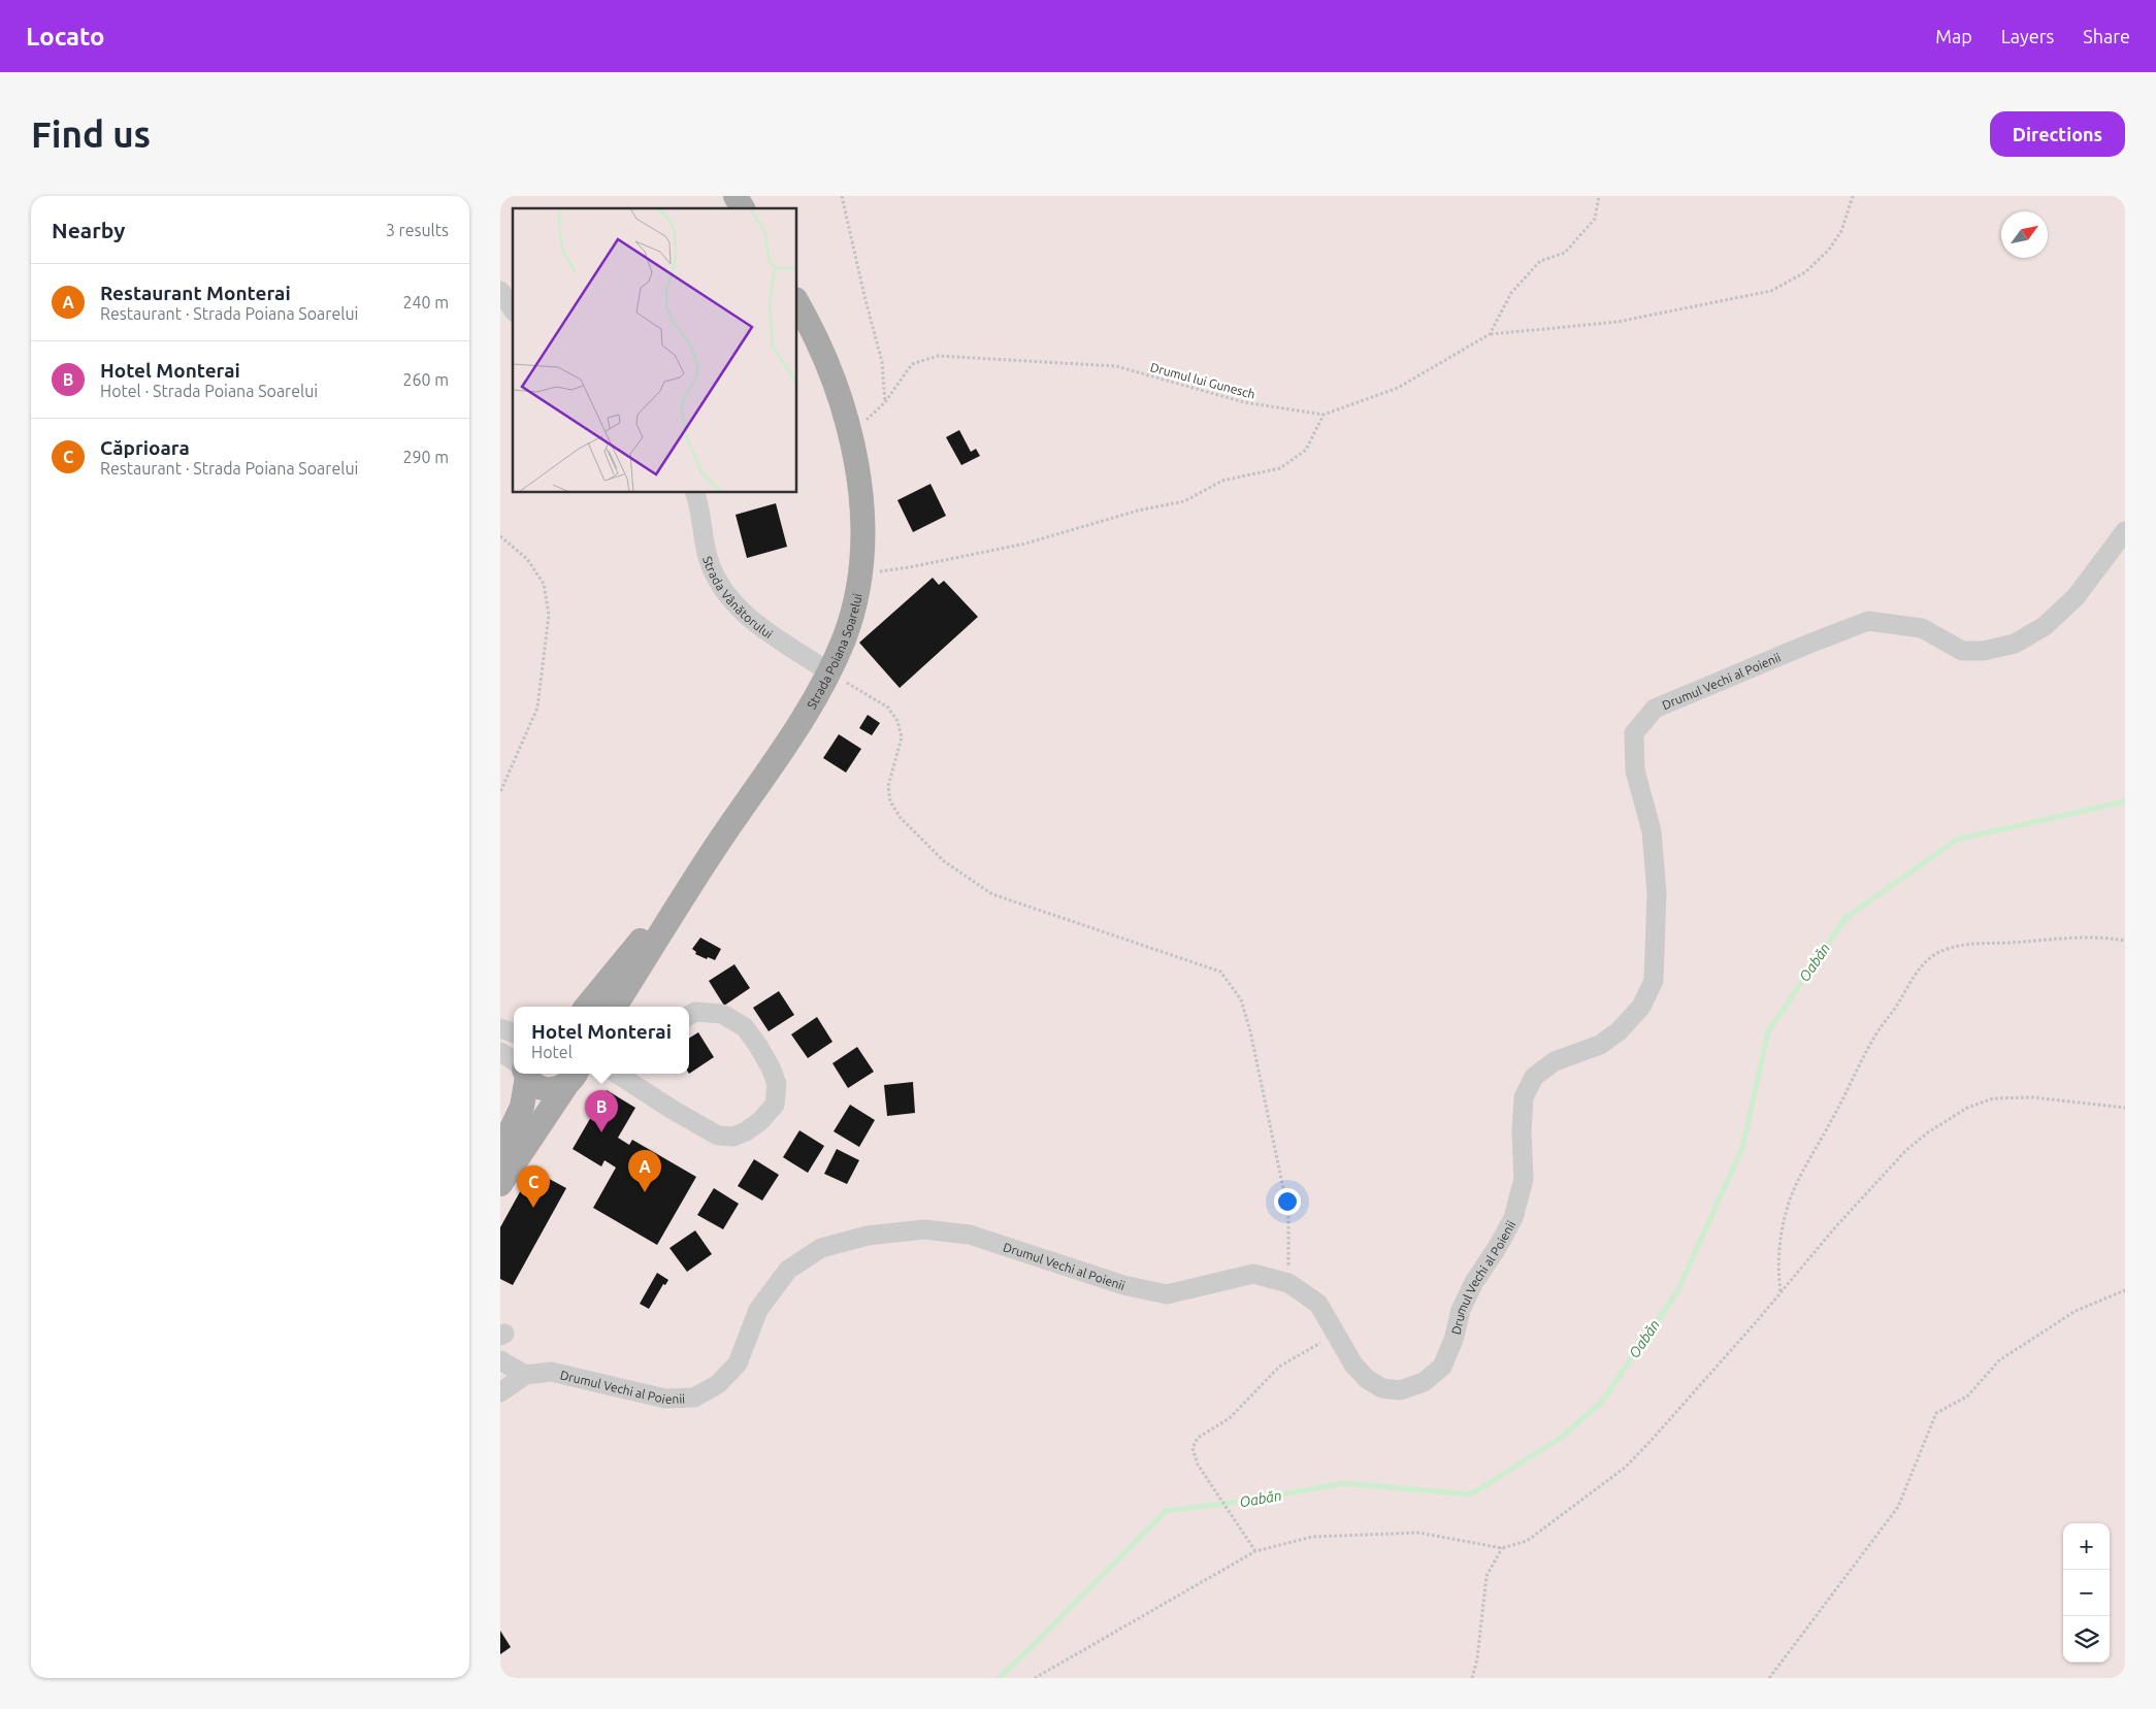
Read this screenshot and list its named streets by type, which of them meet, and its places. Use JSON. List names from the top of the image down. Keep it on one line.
{"streets":{"main road":["Strada Poiana Soarelui"],"street":["Strada Vânătorului","Drumul Vechi al Poienii"],"path":["Drumul lui Gunesch"]},"crossings":[["Strada Vânătorului","Strada Poiana Soarelui"]],"water":["Oabăn"],"north":"top right","page":{"header":"Locato","nav":["Map","Layers","Share"],"buttons":"Directions","title":"Find us","heading":["Nearby","3 results"],"list":[{"mark":"A","name":"Restaurant Monterai","note":"Restaurant · Strada Poiana Soarelui","value":"240 m"},{"mark":"B","name":"Hotel Monterai","note":"Hotel · Strada Poiana Soarelui","value":"260 m"},{"mark":"C","name":"Căprioara","note":"Restaurant · Strada Poiana Soarelui","value":"290 m"}],"popup":["Hotel Monterai","Hotel"],"pins":["B","A","C"],"map_buttons":["+","−"]}}
